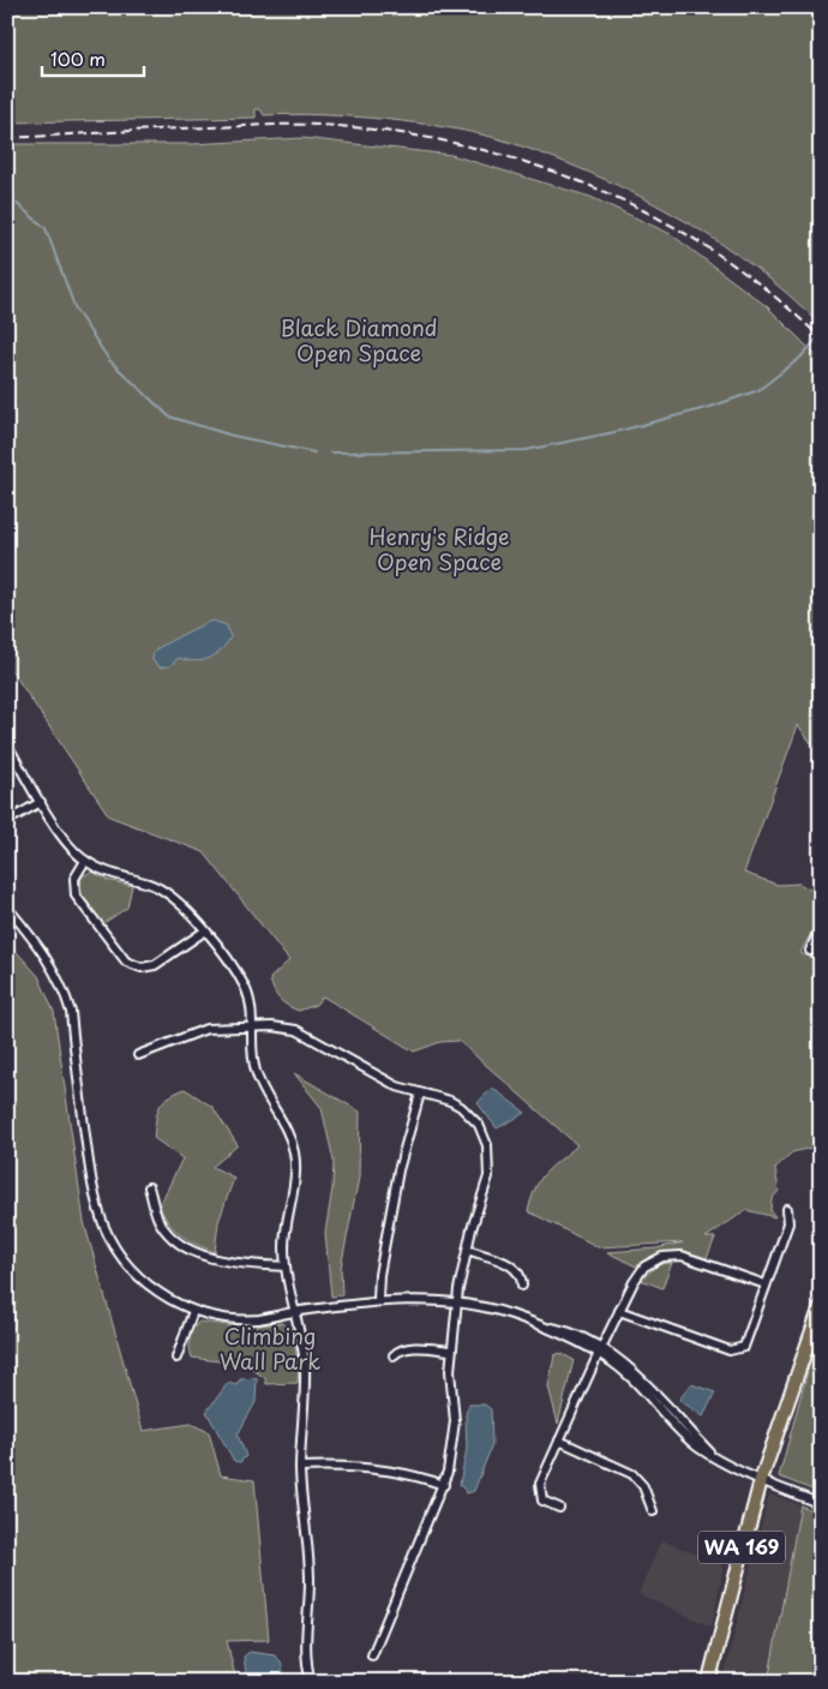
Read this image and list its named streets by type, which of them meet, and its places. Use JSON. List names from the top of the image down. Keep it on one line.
{"streets":{"main road":["WA 169"]},"parks":["Black Diamond Open Space","Henry's Ridge Open Space","Climbing Wall Park"],"scale_bar":"100 m"}
